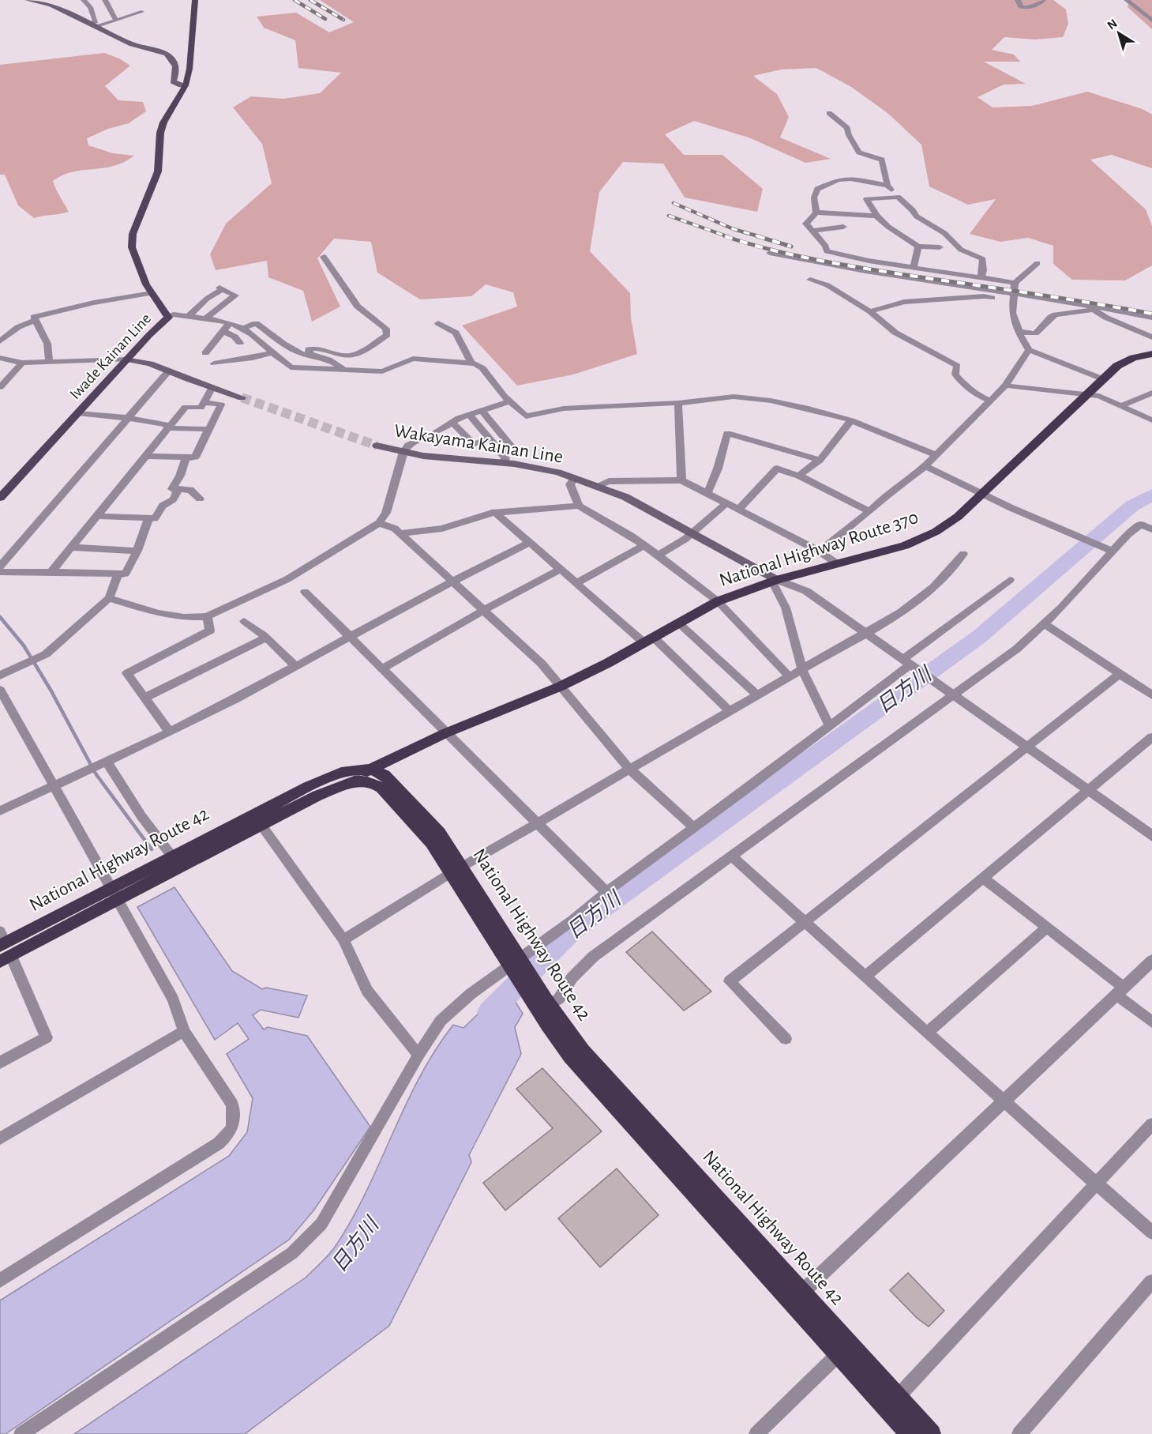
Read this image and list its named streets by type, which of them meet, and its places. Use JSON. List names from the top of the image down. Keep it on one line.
{"streets":{"highway":["National Highway Route 370","National Highway Route 42"],"main road":["Iwade Kainan Line","Wakayama Kainan Line"]},"crossings":[["Wakayama Kainan Line","National Highway Route 370"],["National Highway Route 370","National Highway Route 42"]],"water":["日方川"],"north":"top left"}
